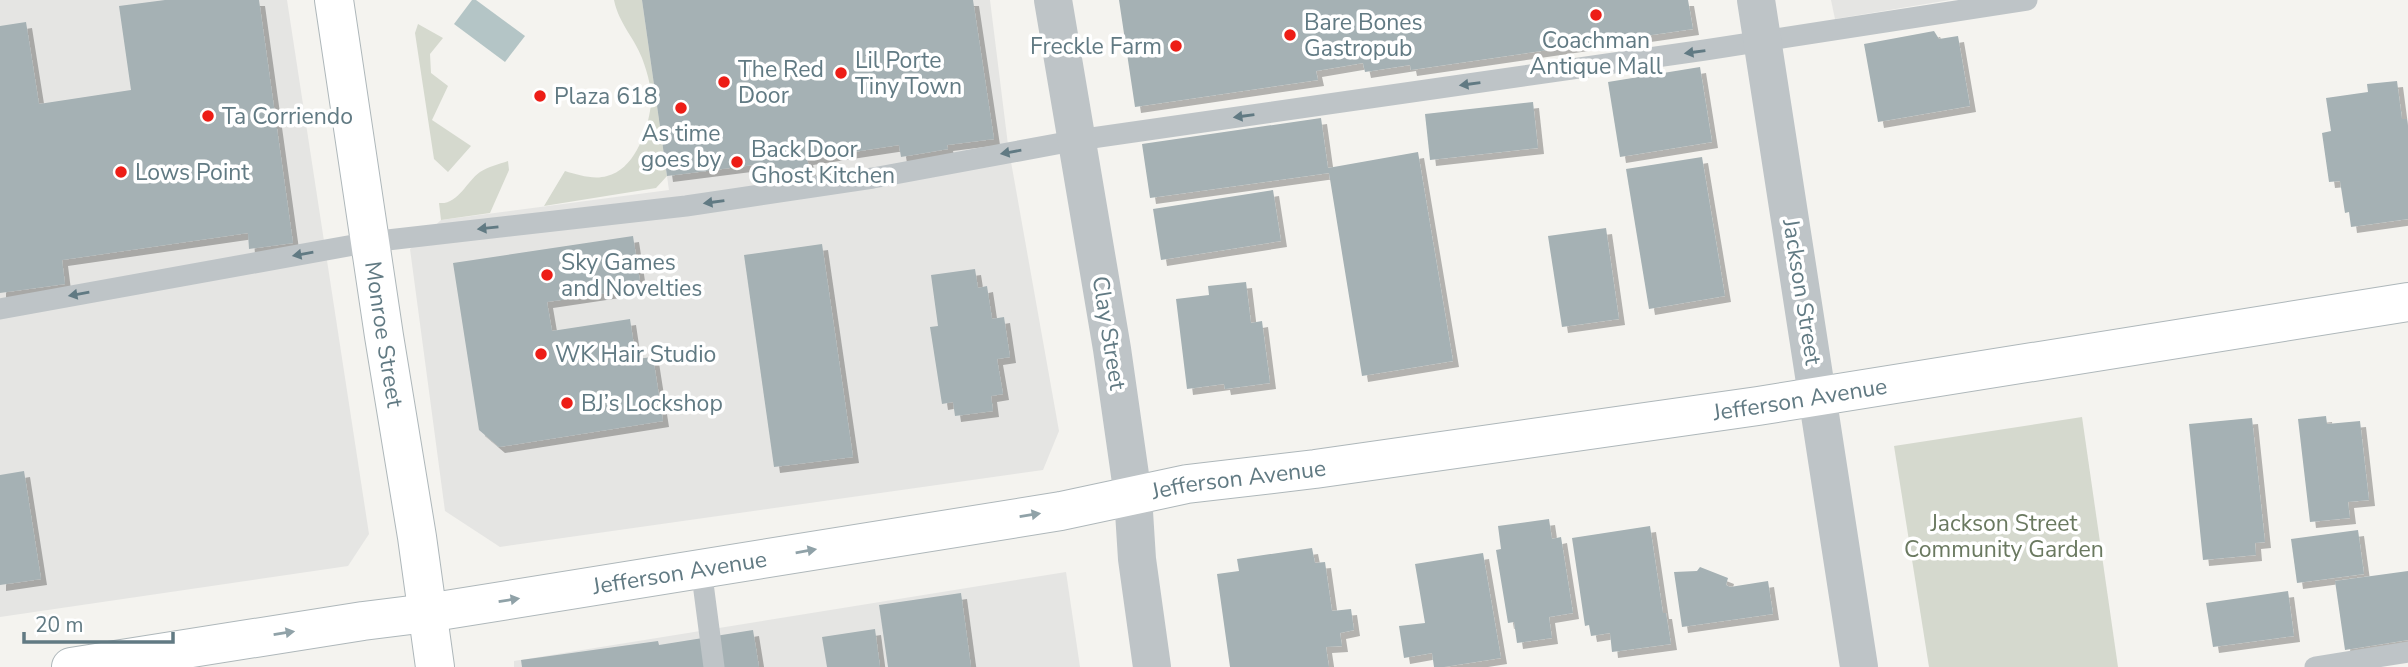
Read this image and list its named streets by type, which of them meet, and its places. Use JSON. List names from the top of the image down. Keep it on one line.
{"streets":{"street":["Jackson Street","Clay Street","Monroe Street","Jefferson Avenue"]},"crossings":[["Jackson Street","Jefferson Avenue"],["Clay Street","Jefferson Avenue"],["Monroe Street","Jefferson Avenue"]],"one_way":["Jefferson Avenue"],"parks":["Jackson Street Community Garden"],"places":["Coachman Antique Mall","Bare Bones Gastropub","Freckle Farm","Lil Porte Tiny Town","The Red Door","Plaza 618","As time goes by","Ta Corriendo","Back Door Ghost Kitchen","Lows Point","Sky Games and Novelties","WK Hair Studio","BJ’s Lockshop"],"scale_bar":"20 m"}
